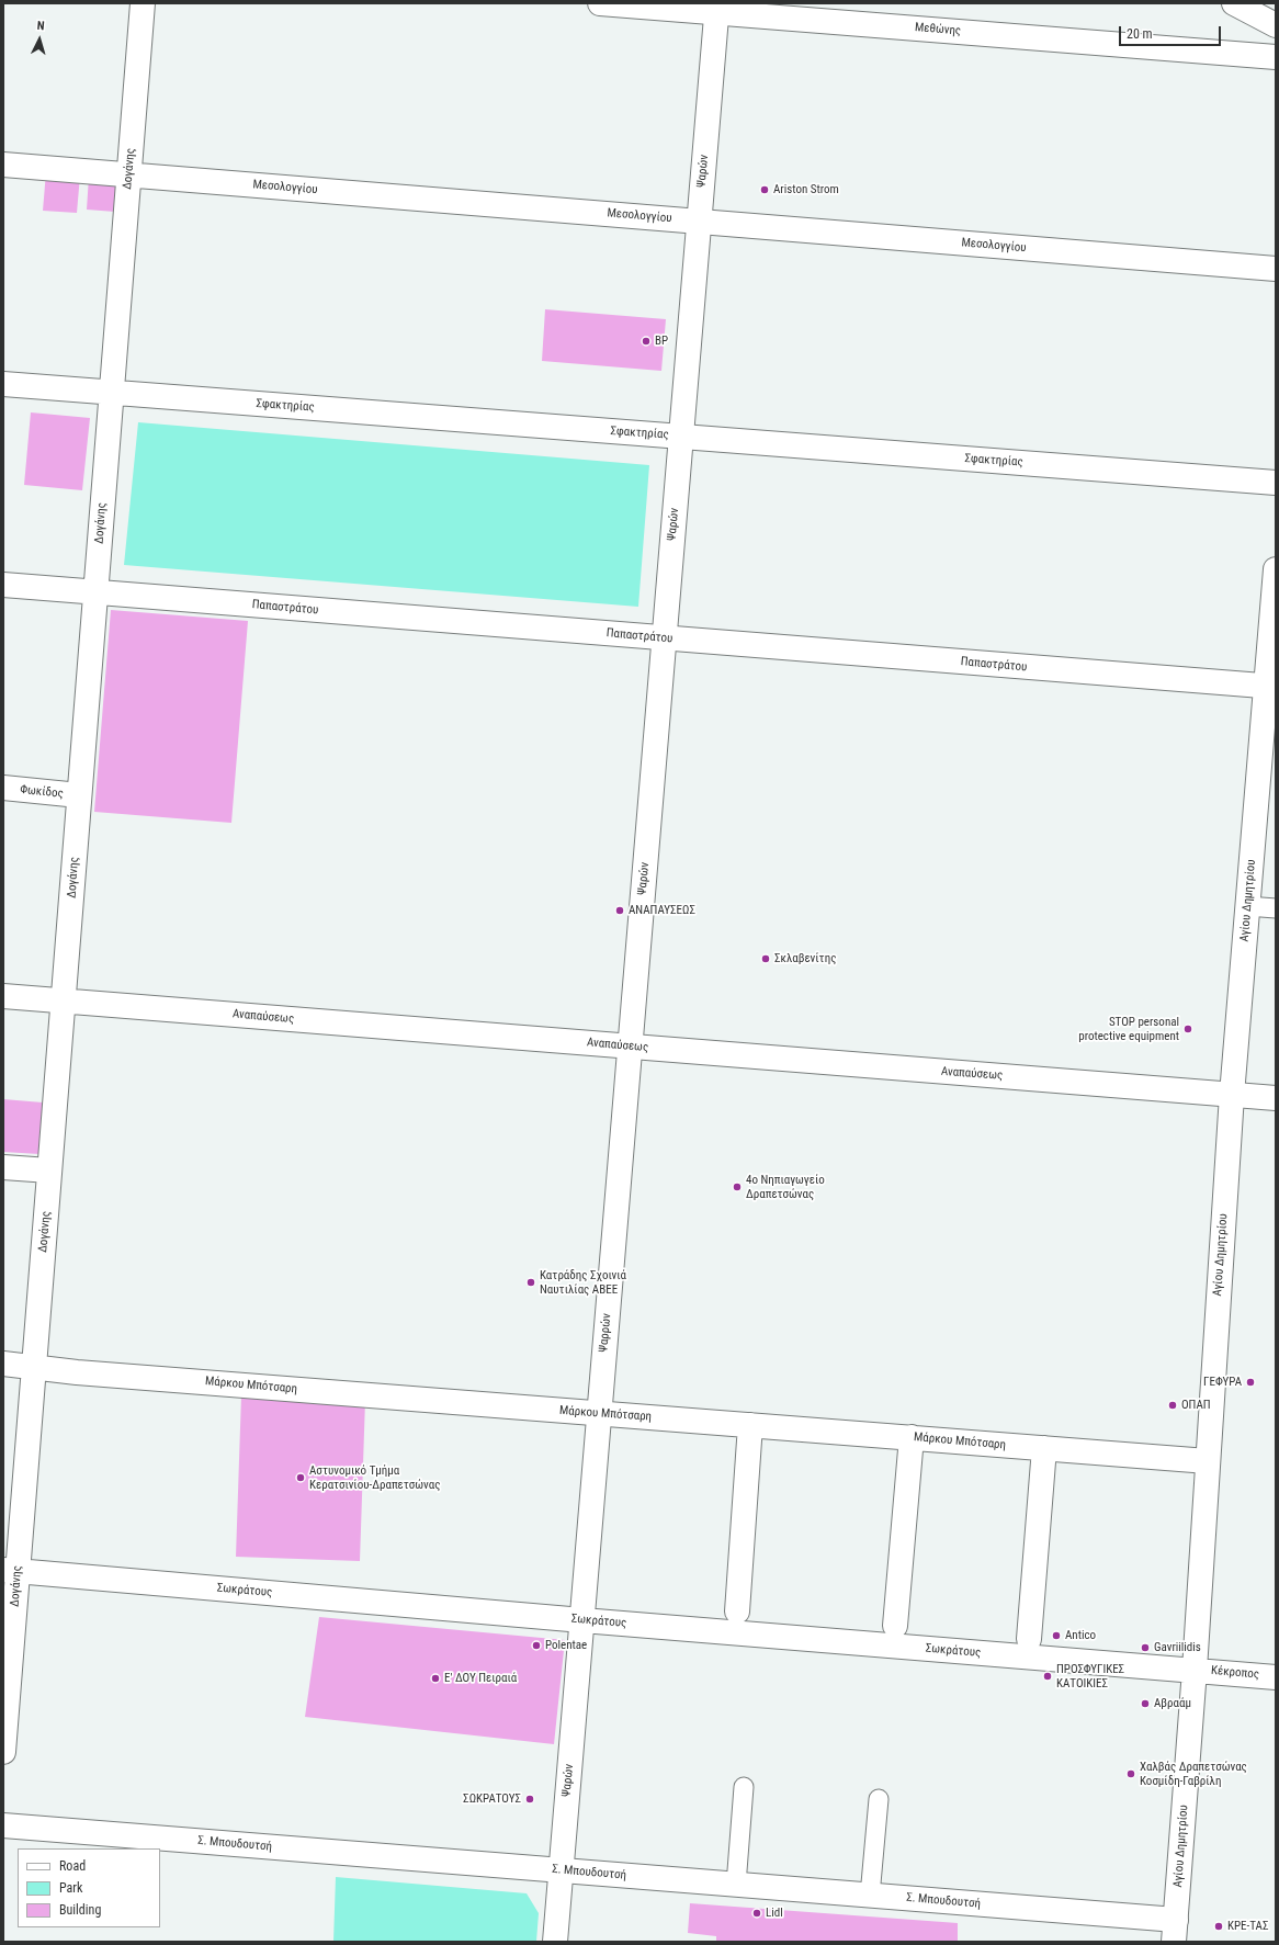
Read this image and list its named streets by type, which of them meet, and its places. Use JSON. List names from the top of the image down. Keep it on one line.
{"streets":{"street":["Μεθώνης","Δογάνης","Ψαρών","Μεσολογγίου","Σφακτηρίας","Παπαστράτου","Φωκίδος","Αγίου Δημητρίου","Αναπαύσεως","Ψαρρών","Μάρκου Μπότσαρη","Σωκράτους","Κέκροπος","Σ. Μπουδουτσή"]},"crossings":[["Μεθώνης","Ψαρών"],["Δογάνης","Μεσολογγίου"],["Δογάνης","Σφακτηρίας"],["Δογάνης","Παπαστράτου"],["Δογάνης","Φωκίδος"],["Δογάνης","Αναπαύσεως"],["Δογάνης","Μάρκου Μπότσαρη"],["Δογάνης","Σωκράτους"],["Ψαρών","Μεσολογγίου"],["Ψαρών","Σφακτηρίας"],["Ψαρών","Παπαστράτου"],["Ψαρών","Αναπαύσεως"],["Ψαρών","Ψαρρών"],["Ψαρών","Σωκράτους"],["Ψαρών","Σ. Μπουδουτσή"],["Παπαστράτου","Αγίου Δημητρίου"],["Αγίου Δημητρίου","Αναπαύσεως"],["Αγίου Δημητρίου","Μάρκου Μπότσαρη"],["Αγίου Δημητρίου","Σωκράτους"],["Αγίου Δημητρίου","Κέκροπος"],["Αγίου Δημητρίου","Σ. Μπουδουτσή"],["Αναπαύσεως","Ψαρρών"],["Ψαρρών","Μάρκου Μπότσαρη"],["Ψαρρών","Σωκράτους"],["Σωκράτους","Κέκροπος"]],"places":["Ariston Strom","BP","ΑΝΑΠΑΥΣΕΩΣ","Σκλαβενίτης","STOP personal protective equipment","4ο Νηπιαγωγείο Δραπετσώνας","Κατράδης Σχοινιά Ναυτιλίας ΑΒΕΕ","ΓΕΦΥΡΑ","ΟΠΑΠ","Αστυνομικό Τμήμα Κερατσινίου-Δραπετσώνας","Antico","Polentae","Gavriilidis","ΠΡΟΣΦΥΓΙΚΕΣ ΚΑΤΟΙΚΙΕΣ","Ε' ΔΟΥ Πειραιά","Αβραάμ","Χαλβάς Δραπετσώνας Κοσμίδη-Γαβρίλη","ΣΩΚΡΑΤΟΥΣ","Lidl","ΚΡΕ-ΤΑΣ"],"legend":["Road","Park","Building"],"scale_bar":"20 m","north":"top"}
